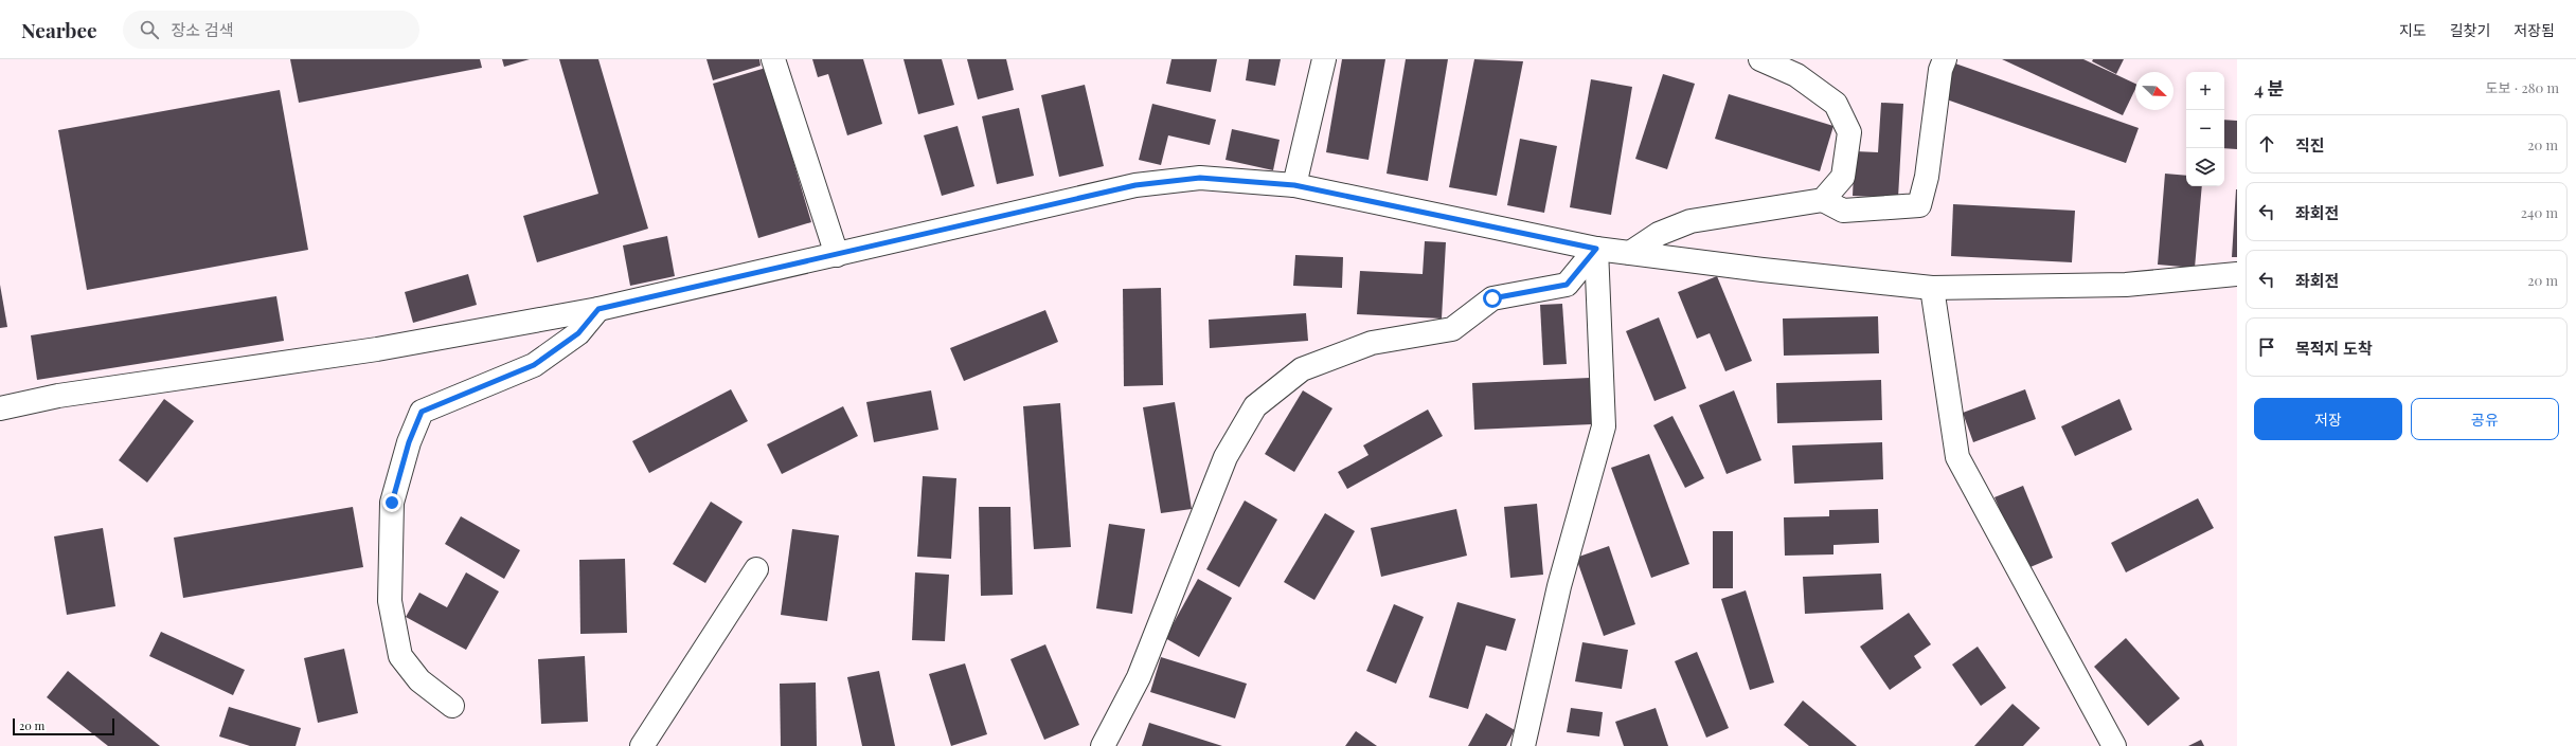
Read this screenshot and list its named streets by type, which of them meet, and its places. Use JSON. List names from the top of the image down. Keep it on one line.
{"scale_bar":"20 m","north":"bottom right","page":{"header":"Nearbee","search":"장소 검색","nav":["지도","길찾기","저장됨"],"heading":["4 분","도보 · 280 m"],"map_buttons":["+","−"],"list":[["직진","20 m"],["좌회전","240 m"],["좌회전","20 m"],"목적지 도착"],"buttons":["저장","공유"],"scale":"20 m"}}
